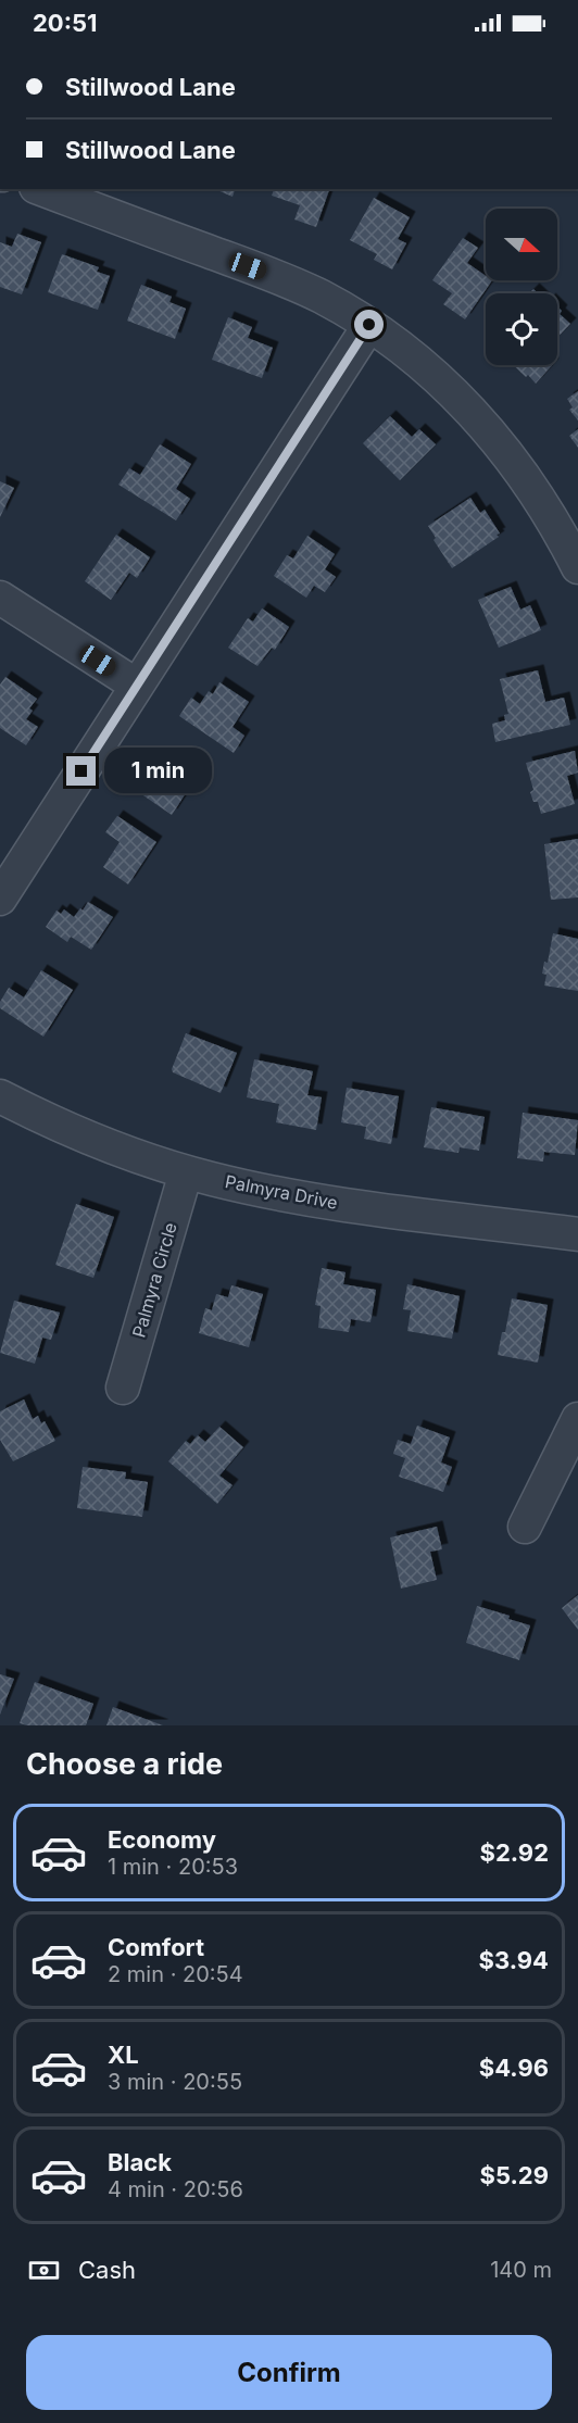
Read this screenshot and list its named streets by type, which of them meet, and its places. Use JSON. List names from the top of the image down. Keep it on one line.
{"streets":{"street":["Palmyra Drive","Palmyra Circle"]},"crossings":[["Palmyra Drive","Palmyra Circle"]],"north":"right","page":{"status":"20:51","banner":["Stillwood Lane","Stillwood Lane"],"bubble":"1 min","heading":"Choose a ride","list":[{"name":"Economy","note":"1 min · 20:53","value":"$2.92"},{"name":"Comfort","note":"2 min · 20:54","value":"$3.94"},{"name":"XL","note":"3 min · 20:55","value":"$4.96"},{"name":"Black","note":"4 min · 20:56","value":"$5.29"}],"pay":["Cash","140 m"],"buttons":"Confirm"}}
